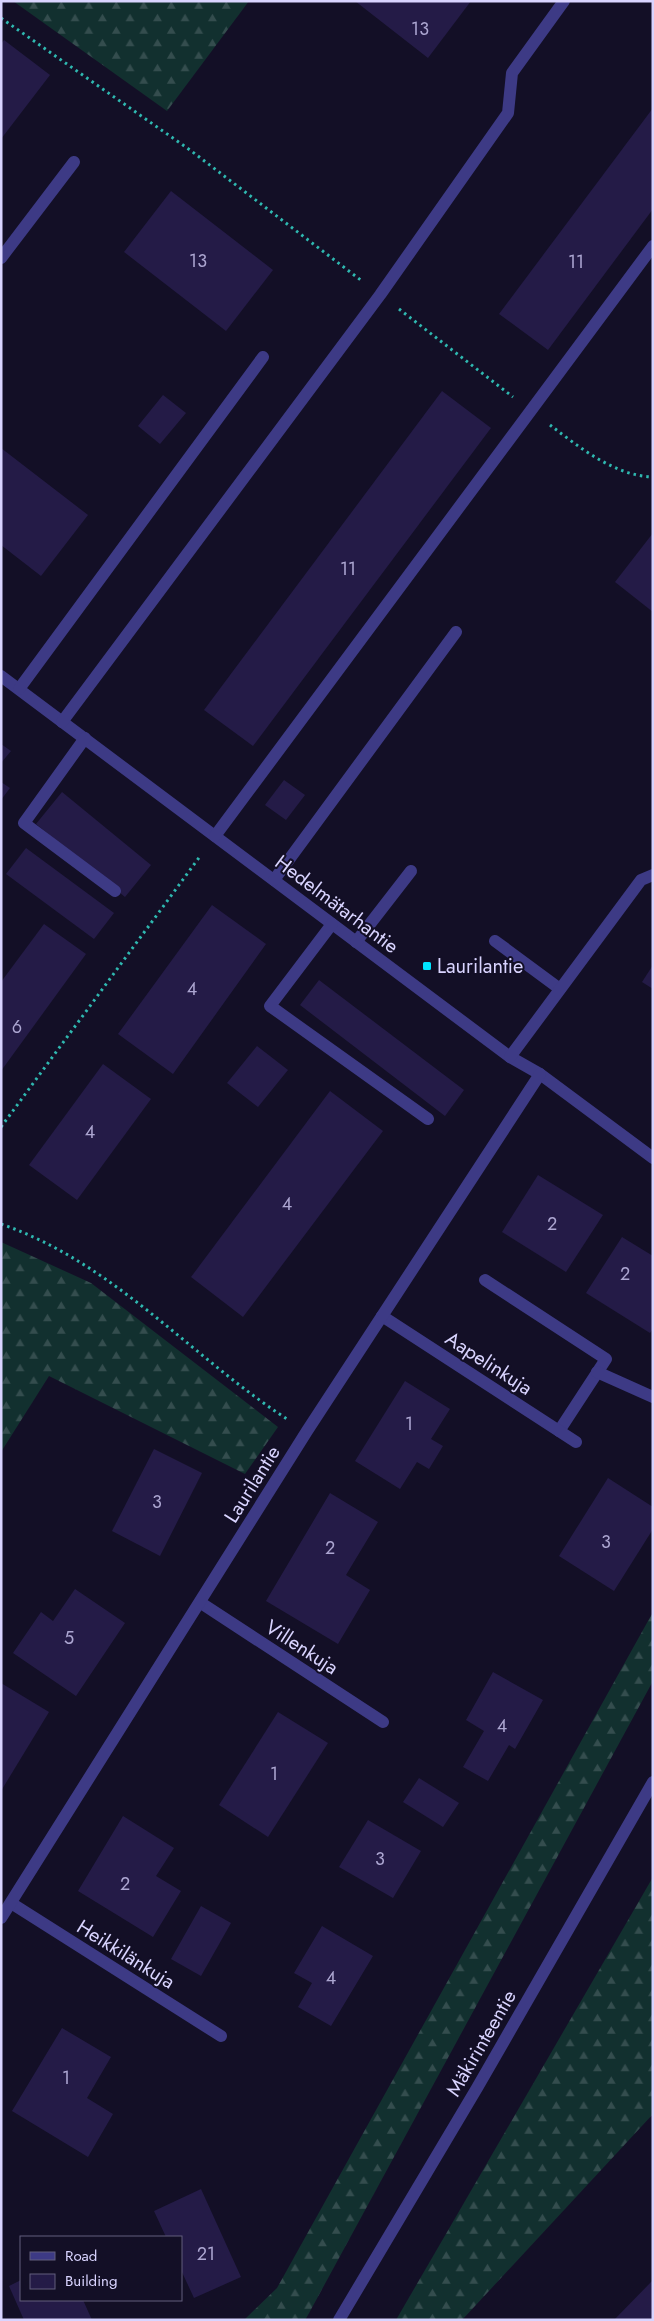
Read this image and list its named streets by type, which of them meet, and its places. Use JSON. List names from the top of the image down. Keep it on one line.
{"streets":{"street":["Hedelmätarhantie","Aapelinkuja","Laurilantie","Villenkuja","Heikkilänkuja","Mäkirinteentie"]},"crossings":[["Hedelmätarhantie","Laurilantie"],["Aapelinkuja","Laurilantie"],["Laurilantie","Villenkuja"],["Laurilantie","Heikkilänkuja"]],"places":{"transit":["Laurilantie"]},"house_numbers":["13","13","11","11","4","6","4","4","2","2","1","3","3","2","5","4","1","3","2","4","1","21"],"legend":["Road","Building"]}
